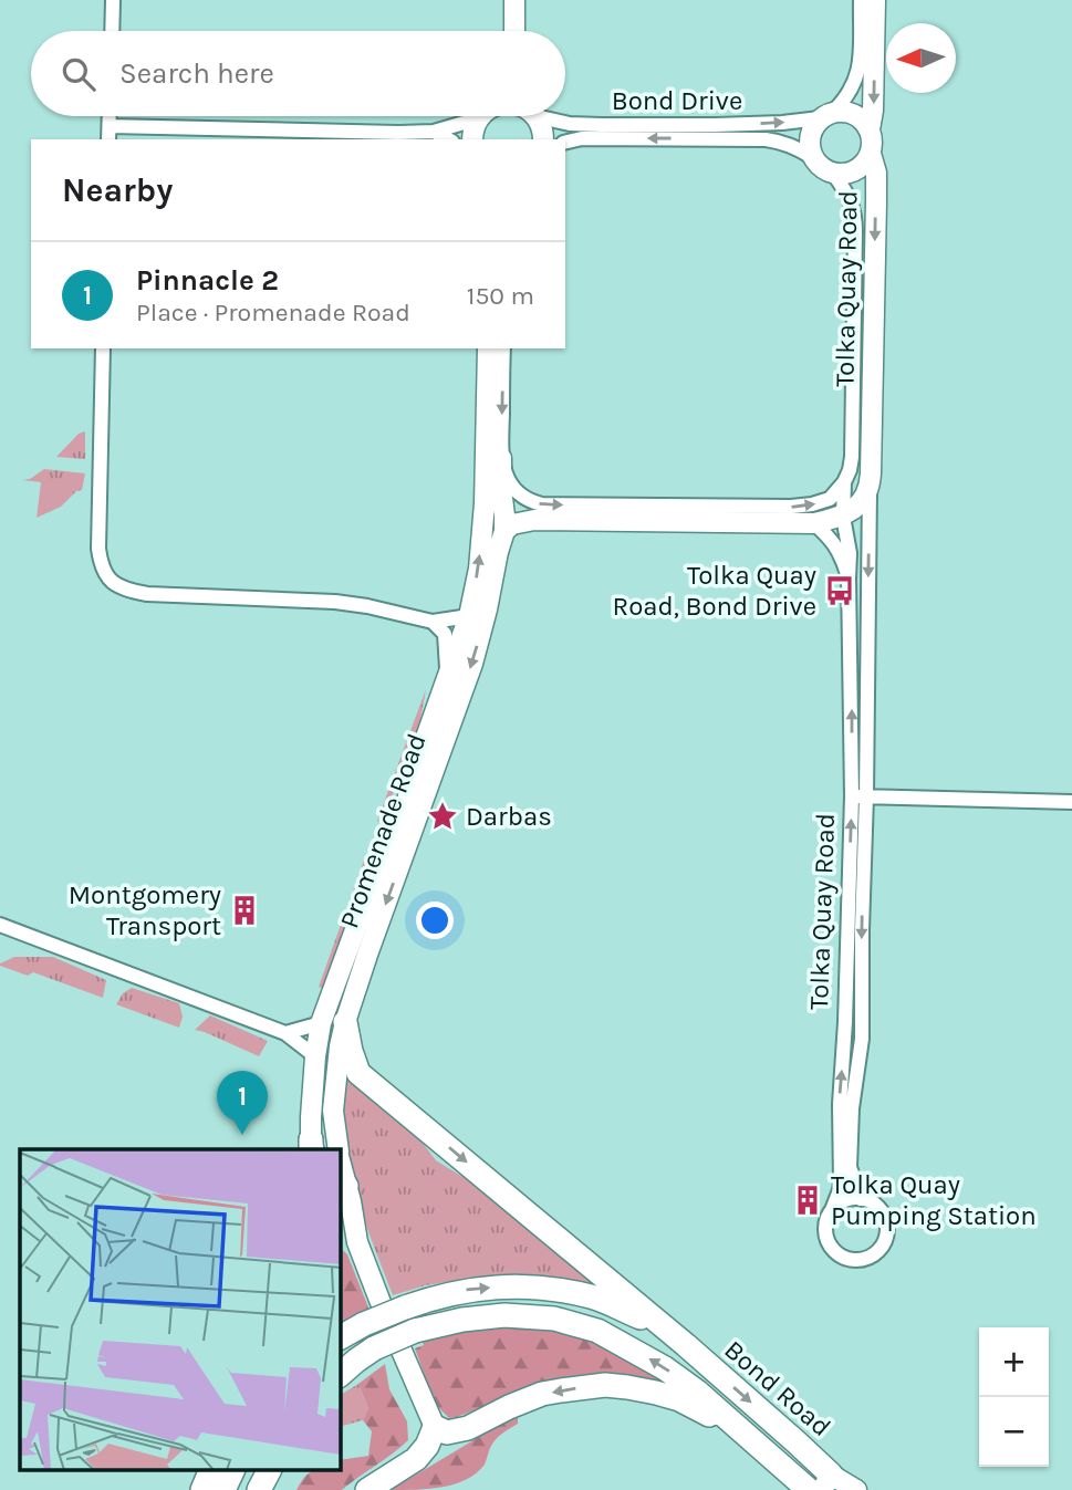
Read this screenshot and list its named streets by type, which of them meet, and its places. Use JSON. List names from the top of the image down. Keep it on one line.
{"streets":{"highway":["Bond Road"],"street":["Bond Drive","Tolka Quay Road","Promenade Road"]},"crossings":[["Bond Drive","Tolka Quay Road"]],"places":{"bus stop":["Tolka Quay Road, Bond Drive"],"place":["Darbas"],"building":["Montgomery Transport","Tolka Quay Pumping Station"]},"north":"left","page":{"search":"Search here","heading":"Nearby","list":[{"mark":"1","name":"Pinnacle 2","note":"Place · Promenade Road","value":"150 m"}],"pins":"1","map_buttons":["+","−"]}}
